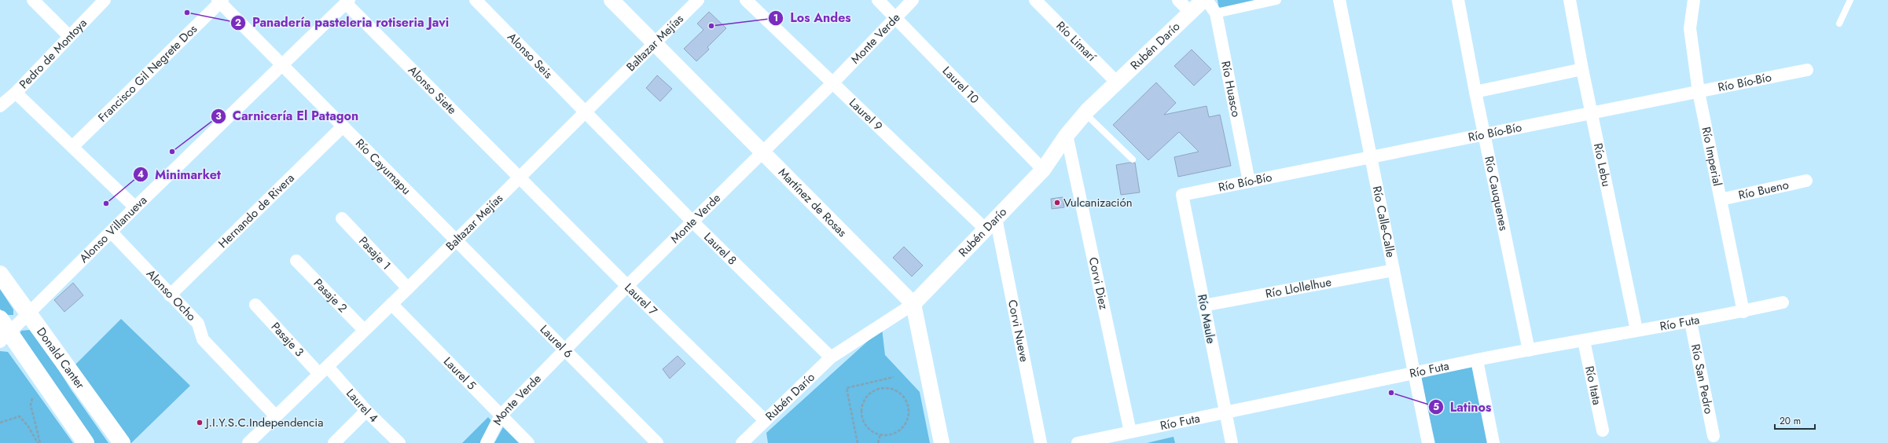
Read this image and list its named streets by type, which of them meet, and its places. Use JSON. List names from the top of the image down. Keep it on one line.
{"streets":{"main road":["Donald Canter"],"street":["Monte Verde","Río Limarí","Baltazar Mejías","Rubén Darío","Pedro de Montoya","Alonso Seis","Francisco Gil Negrete Dos","Río Bío-Bío","Laurel 10","Alonso Siete","Río Huasco","Laurel 9","Río Imperial","Río Lebu","Río Cayumapu","Río Bueno","Río Cauquenes","Martínez de Rosas","Hernando de Rivera","Río Calle-Calle","Alonso Villanueva","Laurel 8","Pasaje 1","Corvi Diez","Río Llollelhue","Alonso Ocho","Pasaje 2","Laurel 7","Río Maule","Río Futa","Corvi Nueve","Pasaje 3","Laurel 6","Laurel 5","Río San Pedro","Río Itata","Laurel 4"]},"crossings":[["Monte Verde","Laurel 10"],["Monte Verde","Laurel 9"],["Monte Verde","Martínez de Rosas"],["Monte Verde","Laurel 8"],["Monte Verde","Laurel 7"],["Monte Verde","Laurel 6"],["Monte Verde","Laurel 5"],["Río Limarí","Rubén Darío"],["Baltazar Mejías","Alonso Seis"],["Baltazar Mejías","Alonso Siete"],["Baltazar Mejías","Río Cayumapu"],["Baltazar Mejías","Martínez de Rosas"],["Baltazar Mejías","Laurel 8"],["Baltazar Mejías","Pasaje 1"],["Baltazar Mejías","Alonso Ocho"],["Baltazar Mejías","Pasaje 2"],["Baltazar Mejías","Laurel 7"],["Baltazar Mejías","Pasaje 3"],["Baltazar Mejías","Laurel 6"],["Baltazar Mejías","Laurel 5"],["Baltazar Mejías","Laurel 4"],["Rubén Darío","Laurel 10"],["Rubén Darío","Laurel 9"],["Rubén Darío","Martínez de Rosas"],["Rubén Darío","Laurel 8"],["Rubén Darío","Corvi Diez"],["Rubén Darío","Laurel 7"],["Rubén Darío","Corvi Nueve"],["Alonso Seis","Laurel 8"],["Francisco Gil Negrete Dos","Río Cayumapu"],["Río Bío-Bío","Río Huasco"],["Río Bío-Bío","Río Imperial"],["Río Bío-Bío","Río Lebu"],["Río Bío-Bío","Río Cauquenes"],["Río Bío-Bío","Río Calle-Calle"],["Río Bío-Bío","Río Maule"],["Alonso Siete","Alonso Villanueva"],["Alonso Siete","Laurel 7"],["Laurel 9","Corvi Nueve"],["Río Imperial","Río Bueno"],["Río Imperial","Río Futa"],["Río Lebu","Río Futa"],["Río Cayumapu","Hernando de Rivera"],["Río Cayumapu","Alonso Villanueva"],["Río Cayumapu","Laurel 6"],["Río Cauquenes","Río Futa"],["Hernando de Rivera","Alonso Ocho"],["Río Calle-Calle","Río Llollelhue"],["Río Calle-Calle","Río Futa"],["Alonso Villanueva","Alonso Ocho"],["Alonso Villanueva","Donald Canter"],["Corvi Diez","Río Futa"],["Río Llollelhue","Río Maule"],["Río Maule","Río Futa"],["Río Futa","Río San Pedro"],["Río Futa","Río Itata"],["Pasaje 3","Laurel 4"]],"places":["Panadería pasteleria rotiseria Javi","Los Andes","Carnicería El Patagon","Vulcanización","Minimarket","Latinos","J.I.Y.S.C.Independencia"],"scale_bar":"20 m"}
